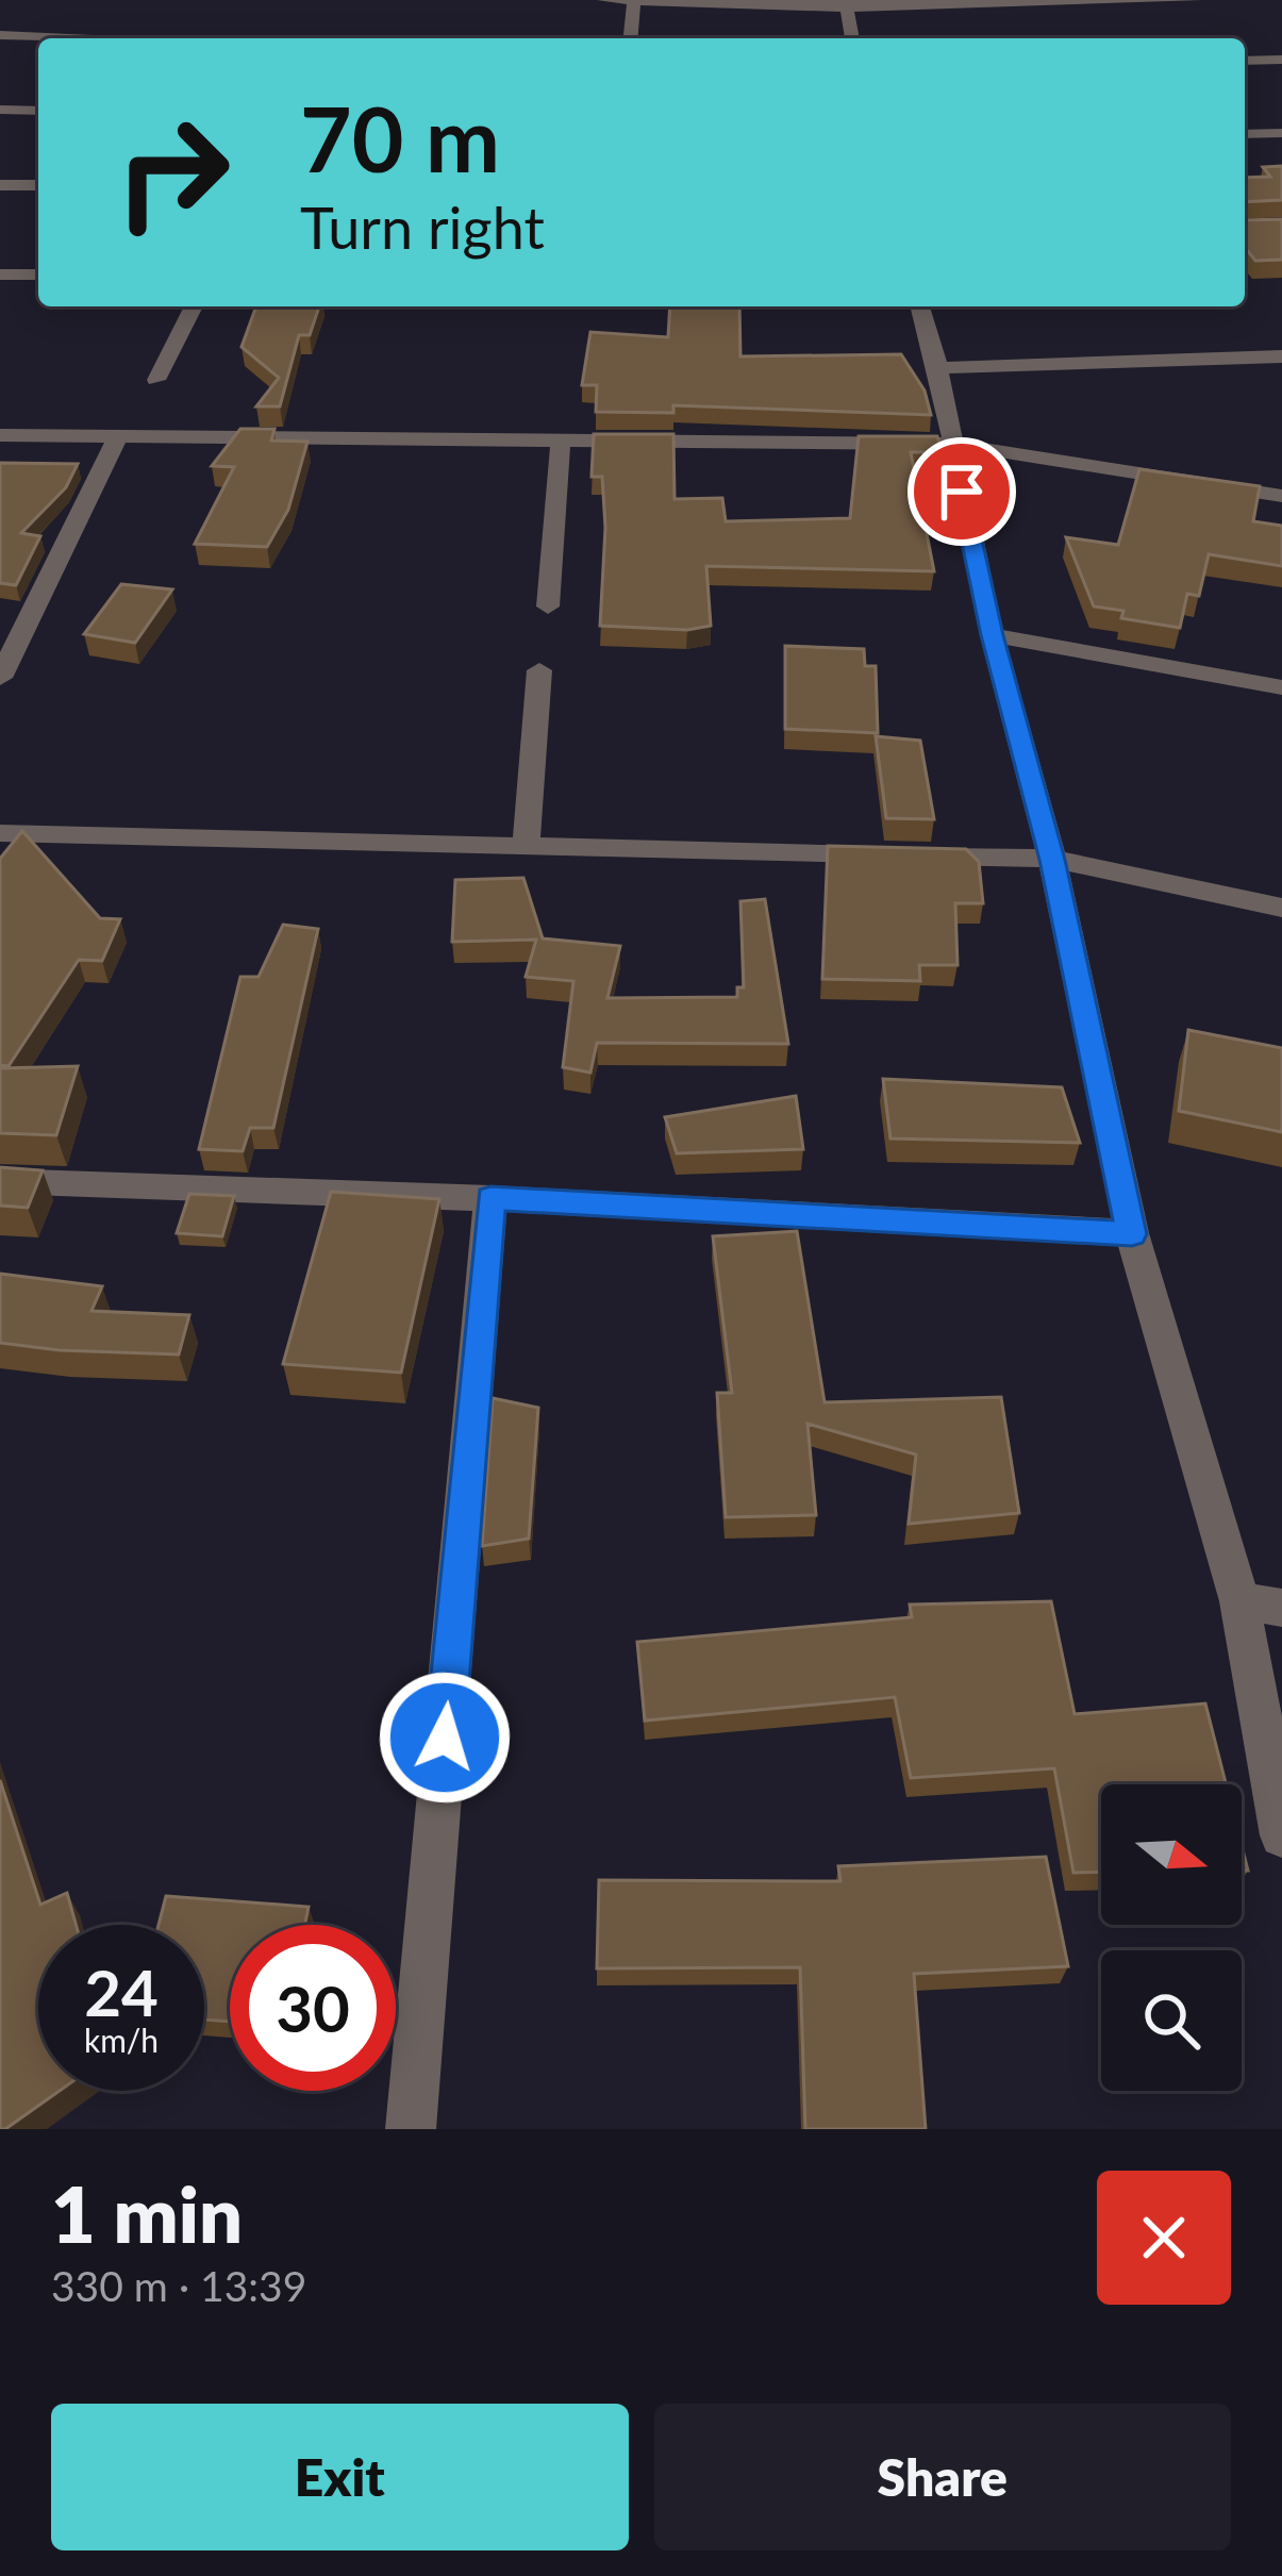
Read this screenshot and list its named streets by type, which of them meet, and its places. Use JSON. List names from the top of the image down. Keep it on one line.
{"north":"right","page":{"turn":["70 m","Turn right"],"speed":"24 km/h","limit":"30","heading":["1 min","330 m · 13:39"],"buttons":["Exit","Share"]}}
